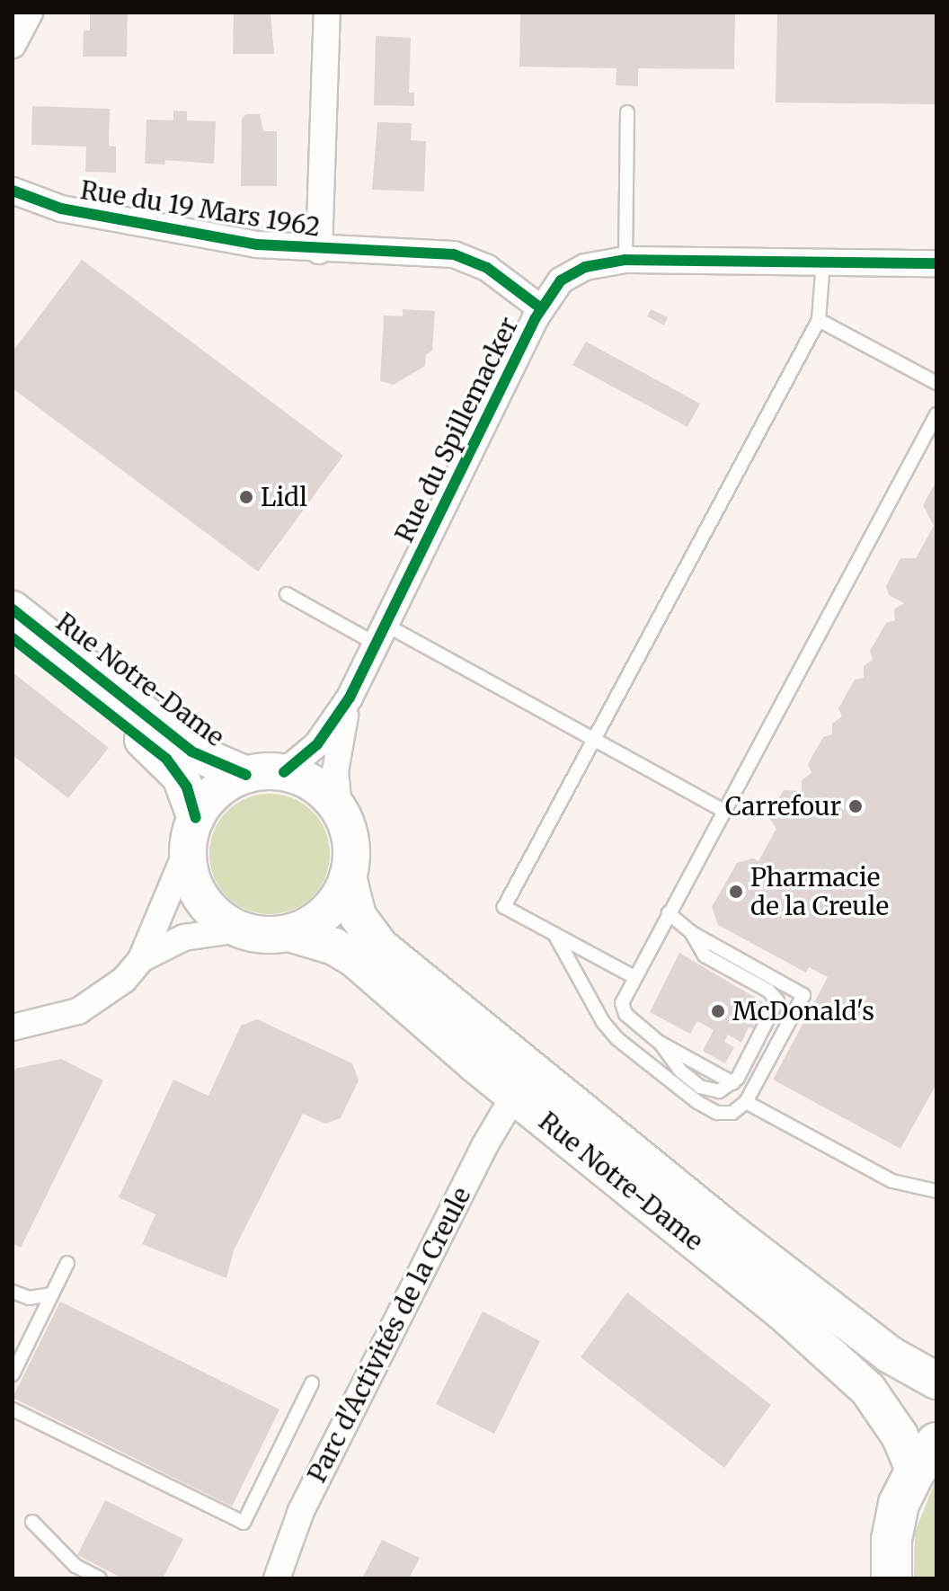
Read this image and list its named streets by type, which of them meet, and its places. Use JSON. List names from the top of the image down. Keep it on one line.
{"streets":{"main road":["Rue Notre-Dame"],"street":["Rue du 19 Mars 1962","Rue du Spillemacker","Parc d'Activités de la Creule"]},"crossings":[["Rue du 19 Mars 1962","Rue du Spillemacker"],["Rue du Spillemacker","Rue Notre-Dame"],["Rue Notre-Dame","Parc d'Activités de la Creule"]],"places":["Lidl","Carrefour","Pharmacie de la Creule","McDonald's"]}
